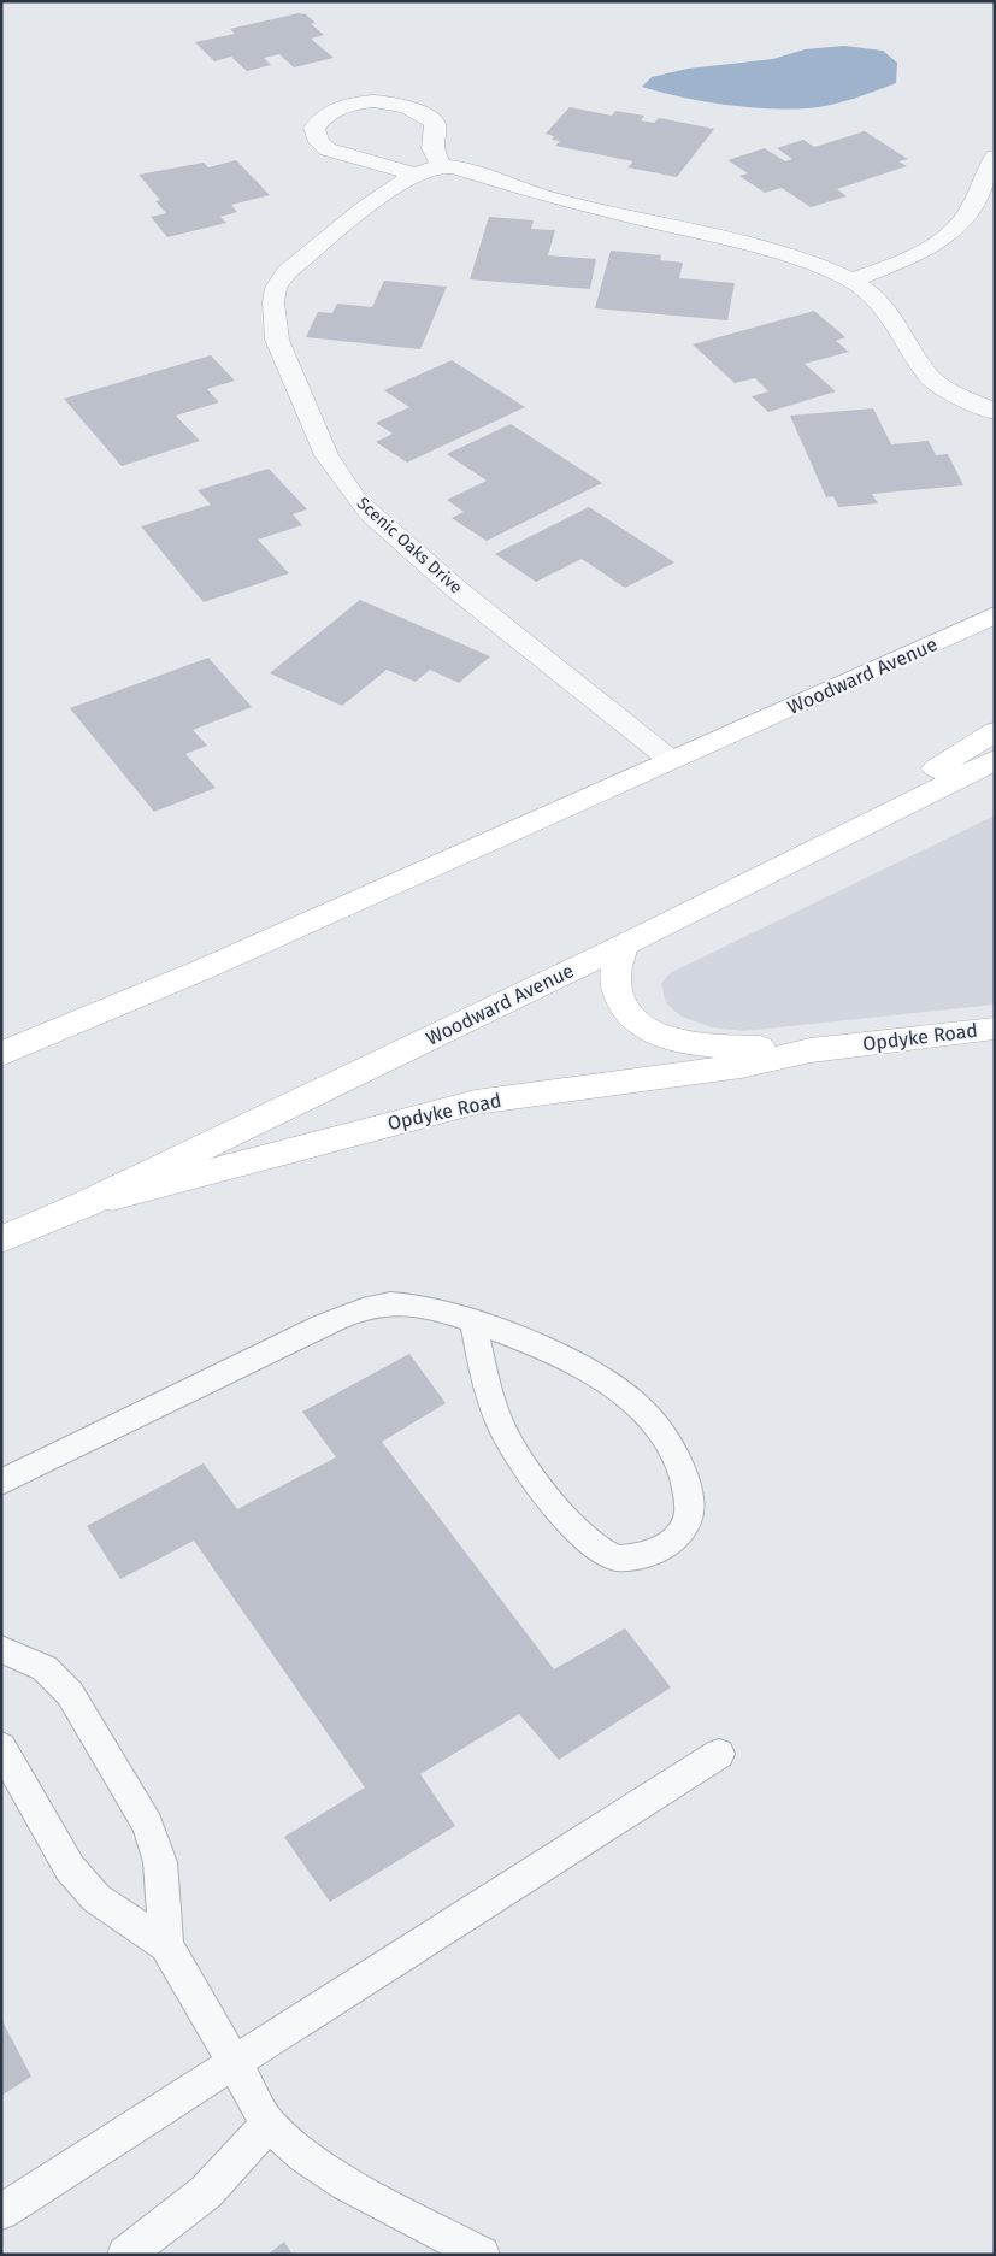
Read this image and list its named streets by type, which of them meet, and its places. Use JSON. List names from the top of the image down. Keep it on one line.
{"streets":{"main road":["Woodward Avenue","Opdyke Road"],"street":["Scenic Oaks Drive"]},"crossings":[["Scenic Oaks Drive","Woodward Avenue"],["Woodward Avenue","Opdyke Road"]]}
